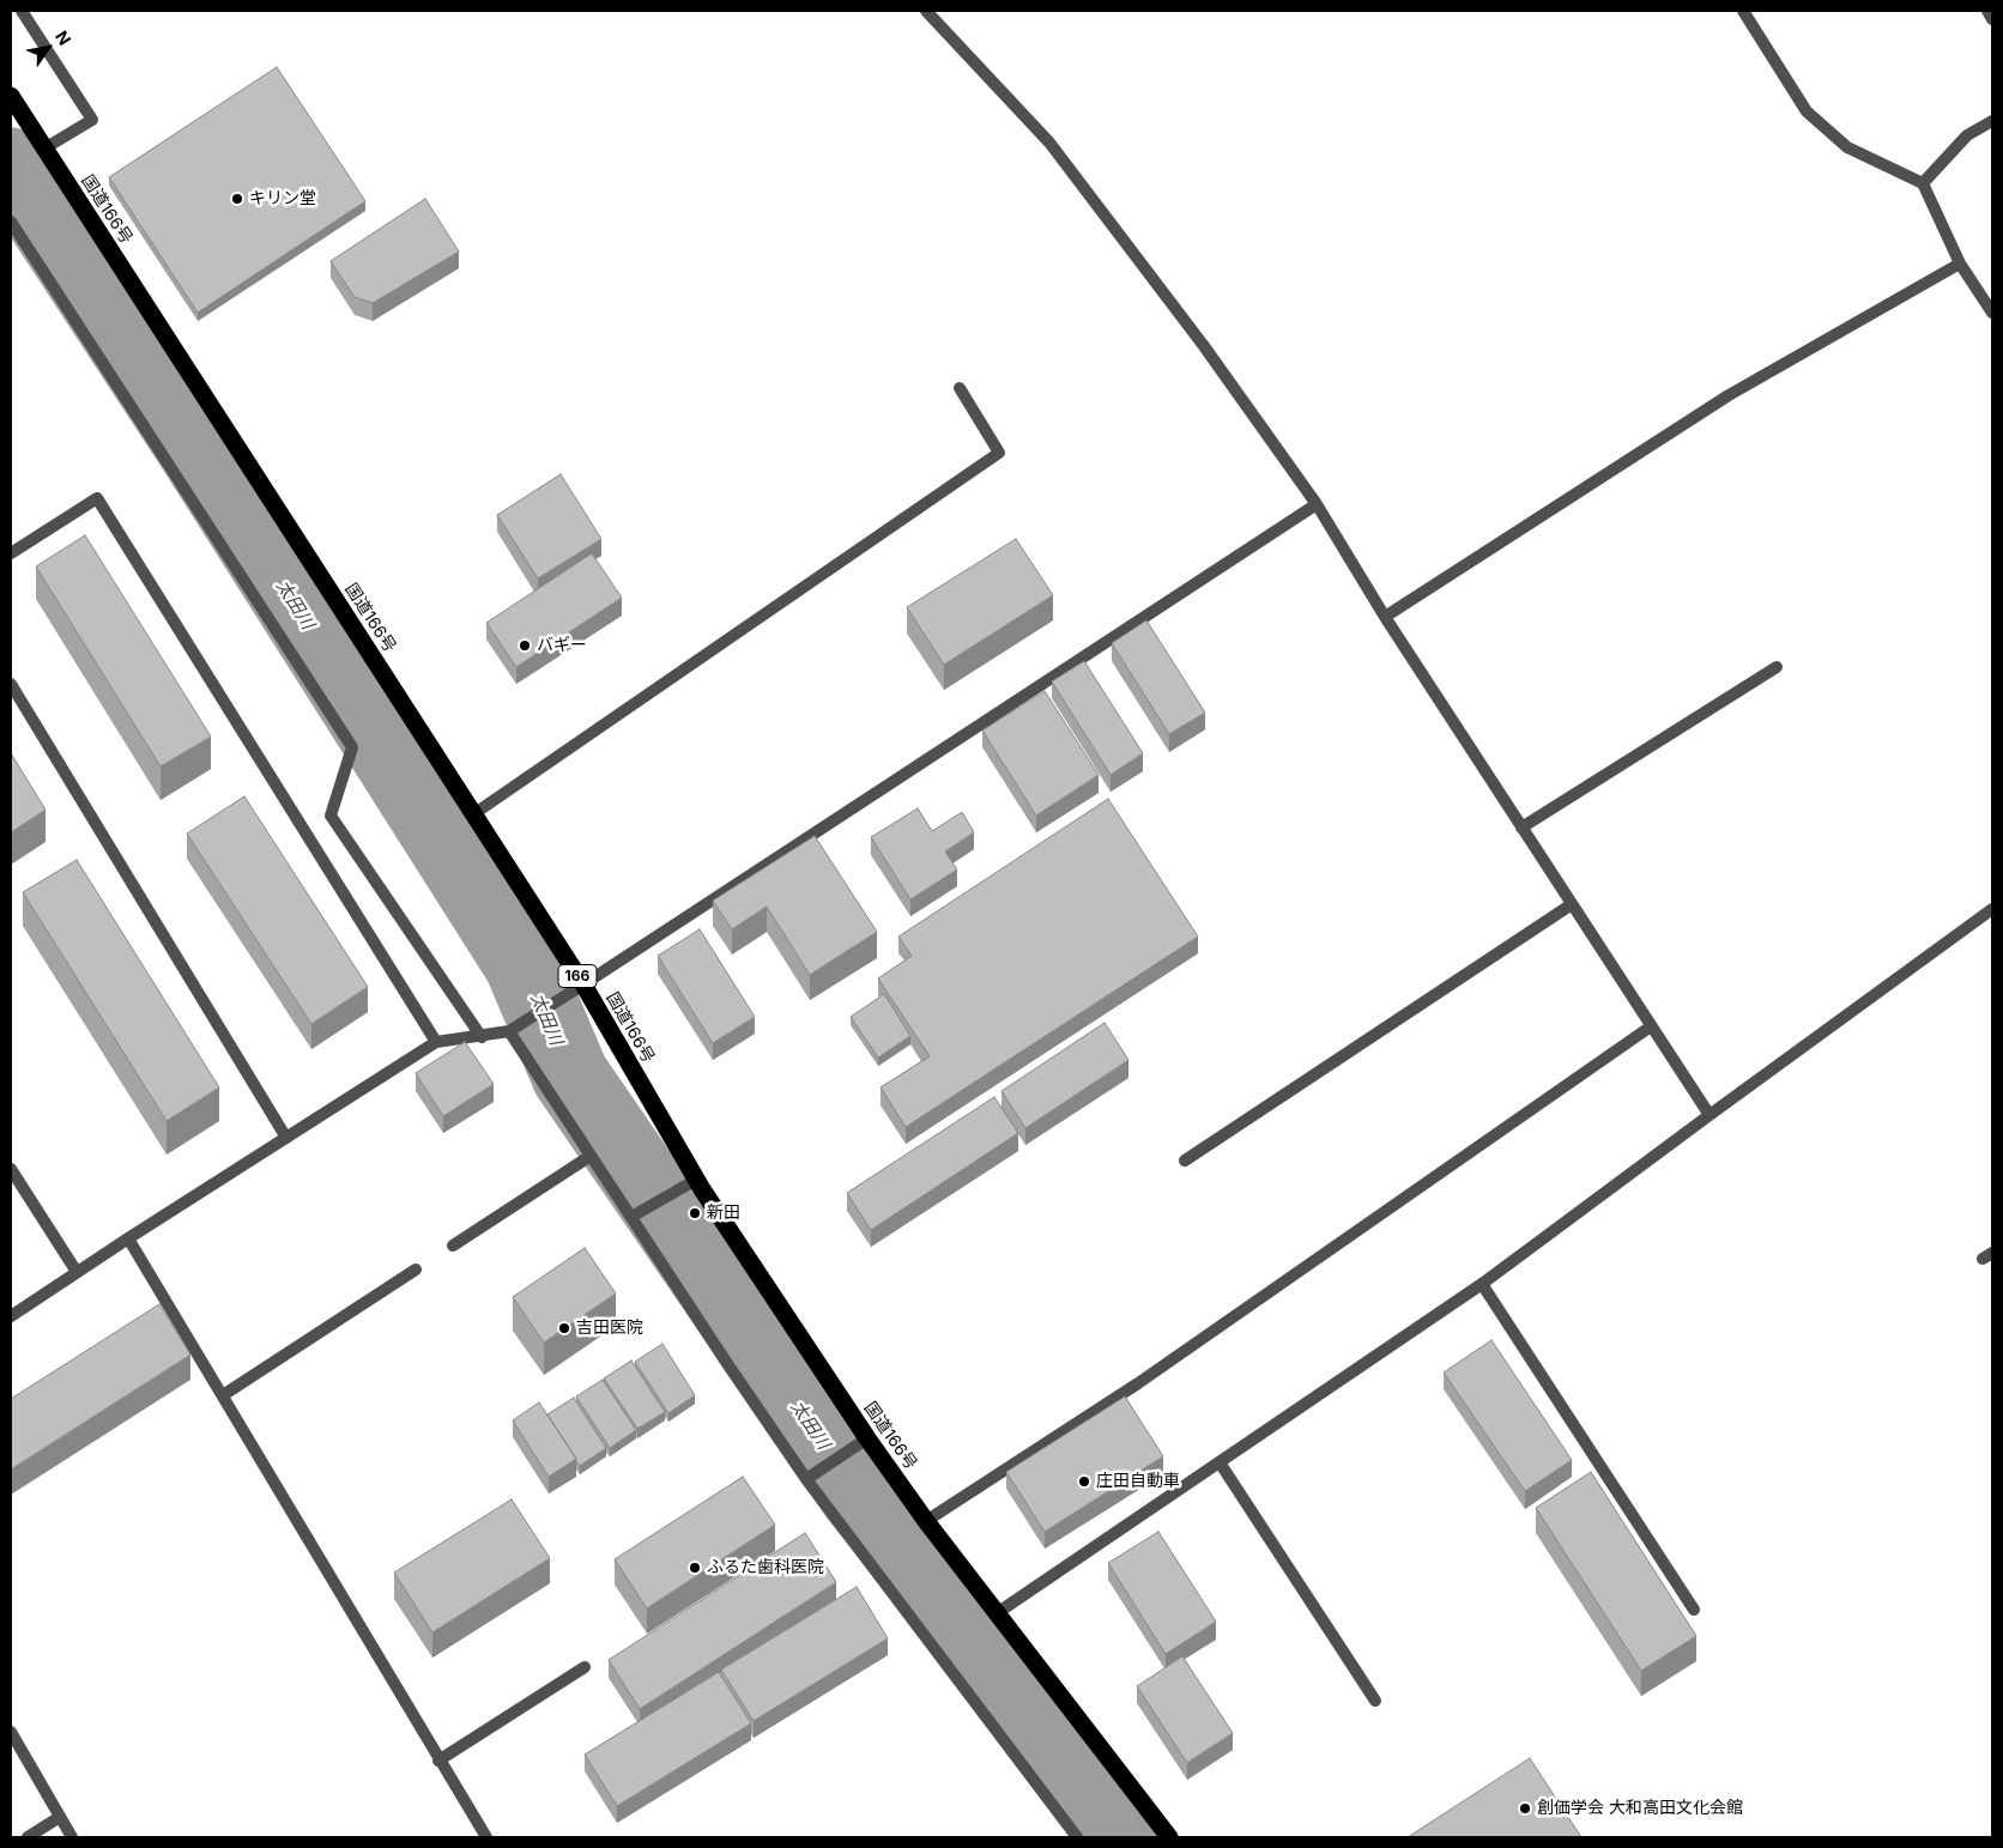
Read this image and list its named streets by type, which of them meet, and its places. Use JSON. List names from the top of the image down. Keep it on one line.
{"streets":{"highway":["国道166号","166"]},"water":["太田川"],"places":["キリン堂","バギー","新田","吉田医院","庄田自動車","ふるた歯科医院","創価学会 大和高田文化会館"],"north":"top right"}
